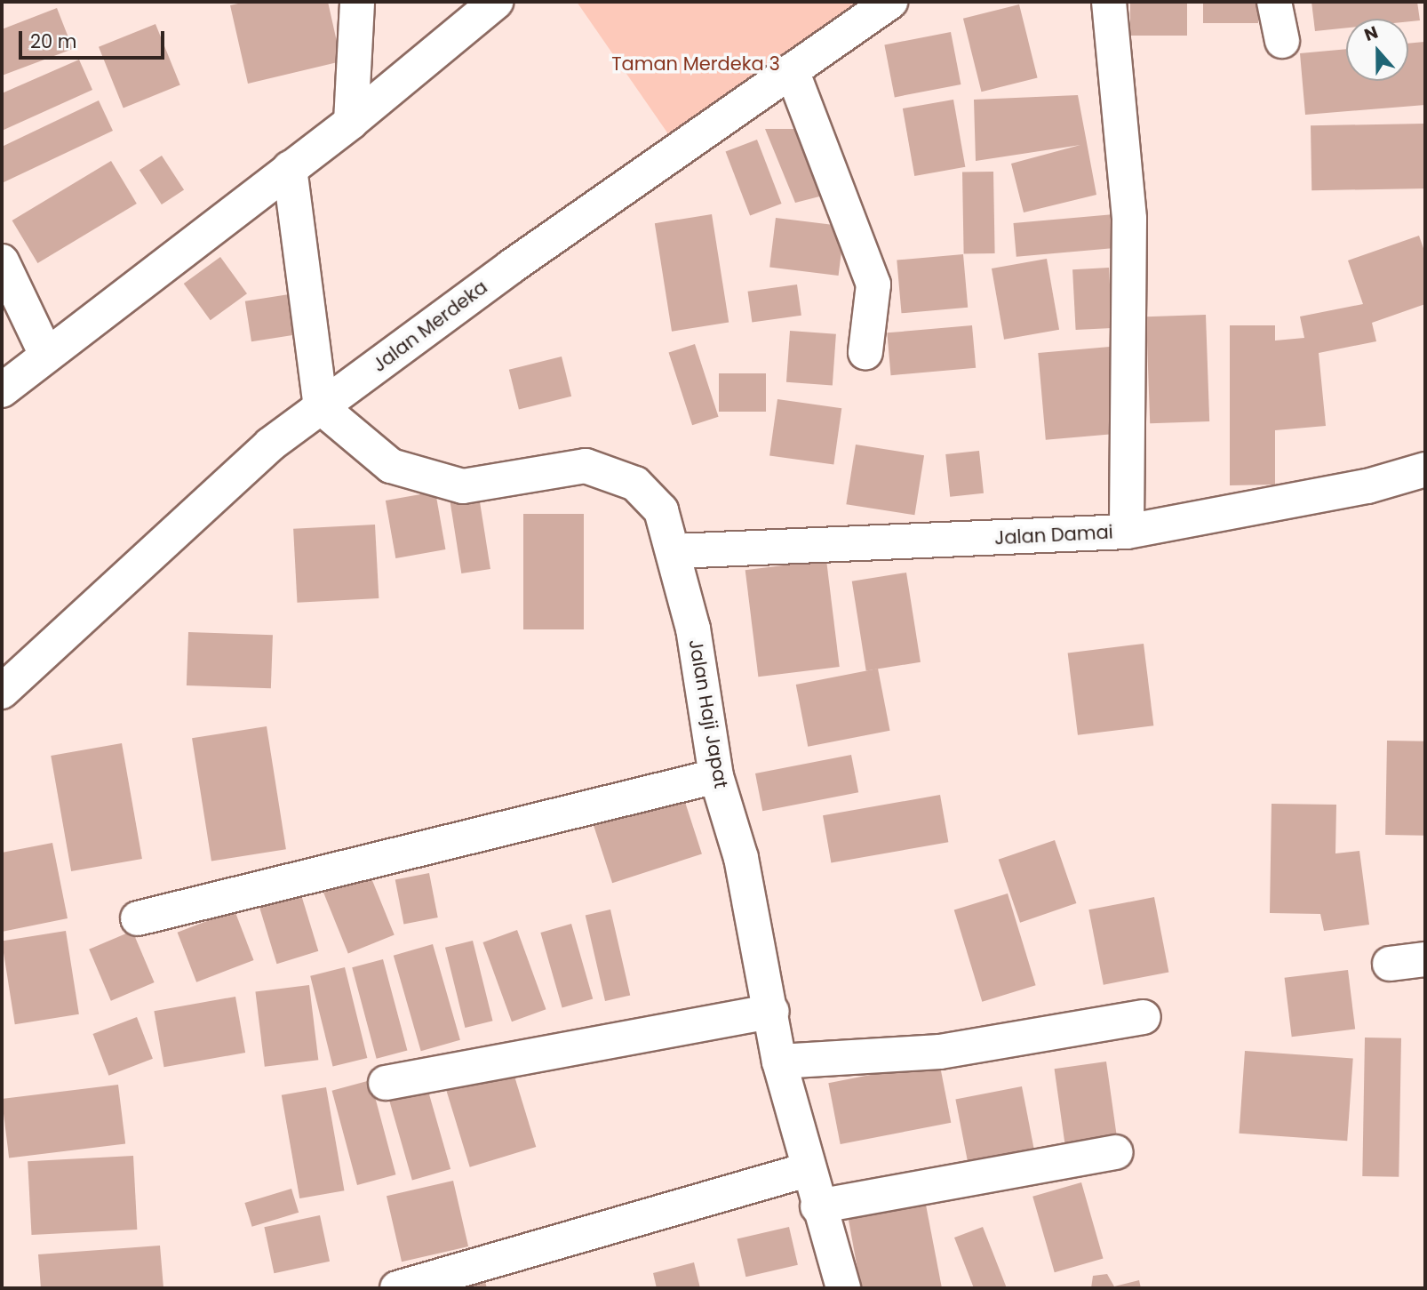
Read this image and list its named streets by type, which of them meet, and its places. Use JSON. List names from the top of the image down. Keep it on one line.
{"streets":{"street":["Jalan Merdeka","Jalan Damai","Jalan Haji Japat"]},"crossings":[["Jalan Merdeka","Jalan Haji Japat"],["Jalan Damai","Jalan Haji Japat"]],"parks":["Taman Merdeka 3"],"scale_bar":"20 m","north":"top"}
